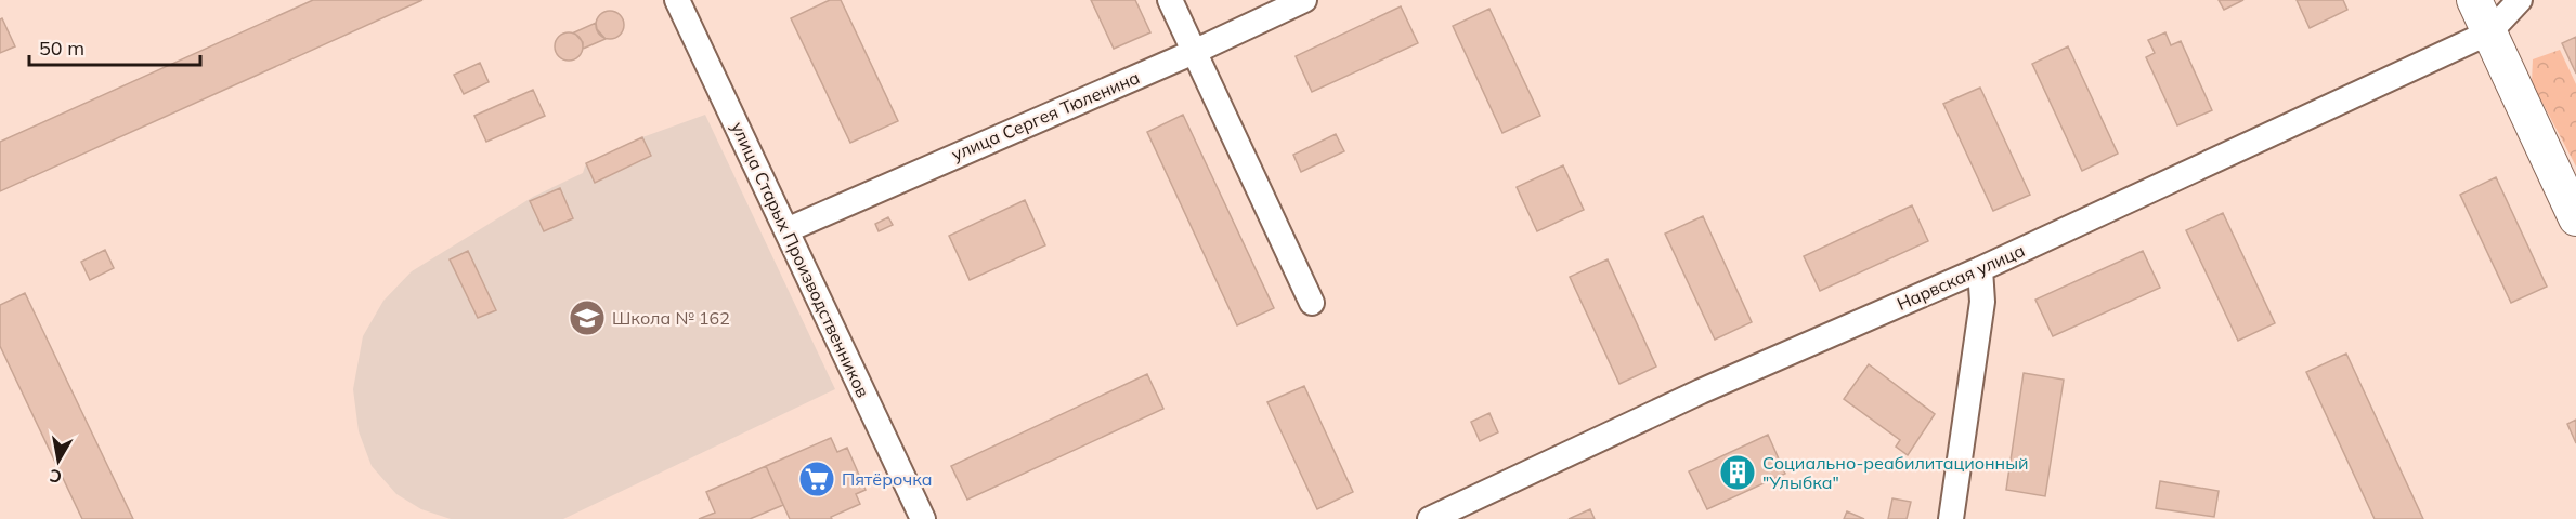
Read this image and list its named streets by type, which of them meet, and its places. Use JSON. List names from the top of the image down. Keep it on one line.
{"streets":{"street":["улица Сергея Тюленина","улица Старых Производственников","Нарвская улица"]},"crossings":[["улица Сергея Тюленина","улица Старых Производственников"]],"places":{"school or university":["Школа № 162"],"building":["Социально-реабилитационный \"Улыбка\""],"supermarket":["Пятёрочка"]},"scale_bar":"50 m","north":"bottom"}
